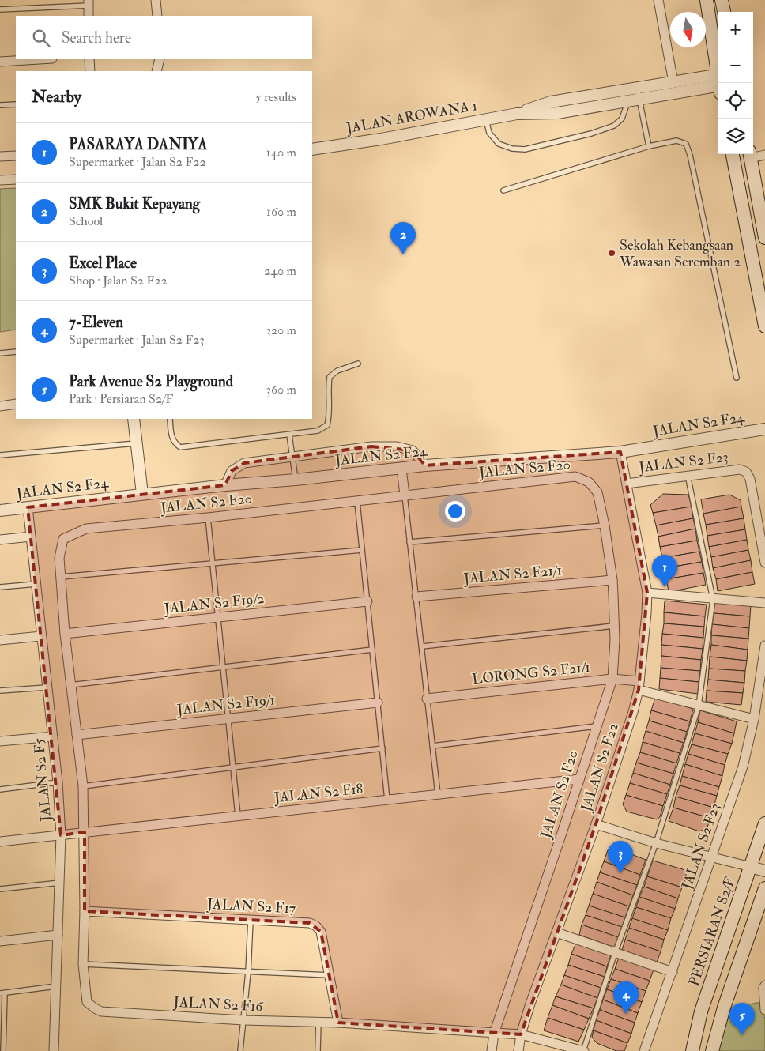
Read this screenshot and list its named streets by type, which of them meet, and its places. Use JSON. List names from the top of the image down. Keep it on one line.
{"streets":{"main road":["PERSIARAN S2/F"],"street":["JALAN AROWANA 1","JALAN S2 F24","JALAN S2 F23","JALAN S2 F20","JALAN S2 F21/1","JALAN S2 F19/2","LORONG S2 F21/1","JALAN S2 F19/1","JALAN S2 F22","JALAN S2 F5","JALAN S2 F18","JALAN S2 F17","JALAN S2 F16"]},"crossings":[["JALAN S2 F24","JALAN S2 F22"],["JALAN S2 F24","JALAN S2 F5"],["JALAN S2 F23","LORONG S2 F21/1"],["JALAN S2 F23","JALAN S2 F22"],["JALAN S2 F20","JALAN S2 F21/1"],["JALAN S2 F20","JALAN S2 F19/2"],["JALAN S2 F20","LORONG S2 F21/1"],["JALAN S2 F20","JALAN S2 F19/1"],["JALAN S2 F20","JALAN S2 F18"],["JALAN S2 F20","JALAN S2 F16"],["LORONG S2 F21/1","JALAN S2 F22"],["JALAN S2 F19/1","JALAN S2 F16"],["JALAN S2 F22","JALAN S2 F16"],["JALAN S2 F5","JALAN S2 F18"],["JALAN S2 F18","JALAN S2 F16"],["JALAN S2 F17","JALAN S2 F16"]],"places":["Sekolah Kebangsaan Wawasan Seremban 2"],"north":"bottom","page":{"map_buttons":["+","−"],"search":"Search here","heading":["Nearby","5 results"],"list":[{"mark":"1","name":"PASARAYA DANIYA","note":"Supermarket · Jalan S2 F22","value":"140 m"},{"mark":"2","name":"SMK Bukit Kepayang","note":"School","value":"160 m"},{"mark":"3","name":"Excel Place","note":"Shop · Jalan S2 F22","value":"240 m"},{"mark":"4","name":"7-Eleven","note":"Supermarket · Jalan S2 F23","value":"320 m"},{"mark":"5","name":"Park Avenue S2 Playground","note":"Park · Persiaran S2/F","value":"360 m"}],"pins":["2","1","3","4","5"]}}
